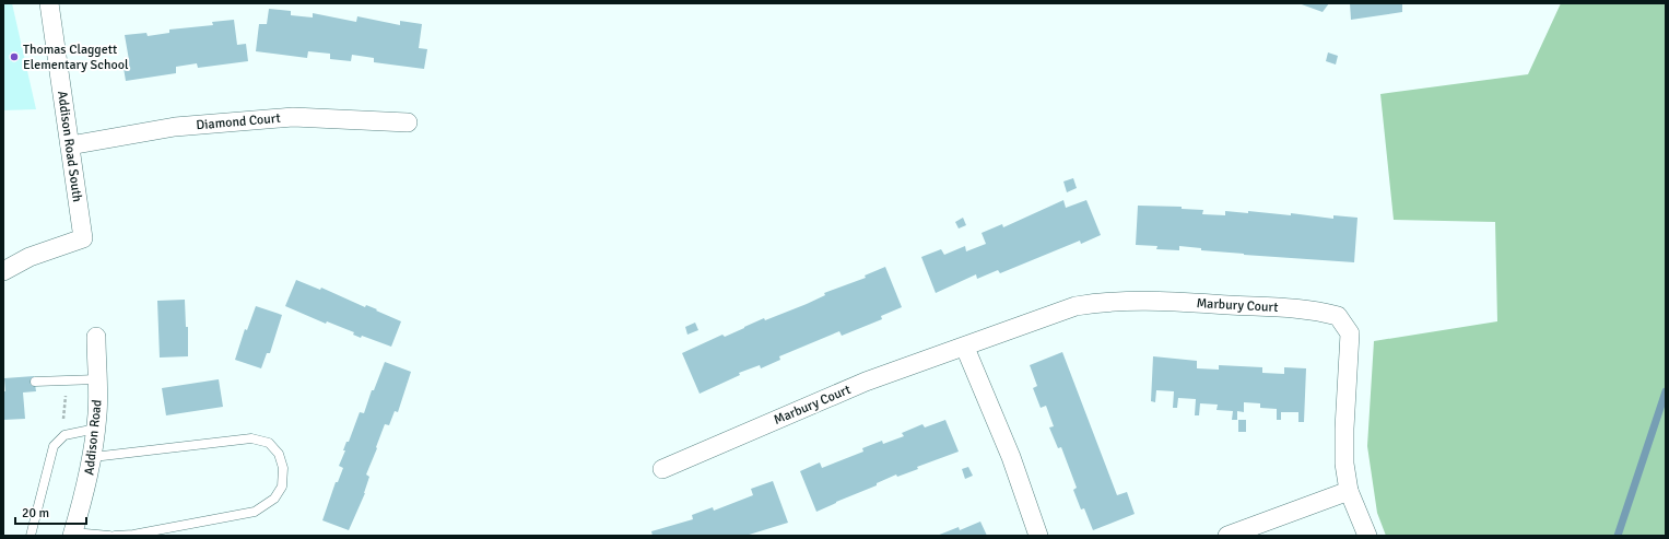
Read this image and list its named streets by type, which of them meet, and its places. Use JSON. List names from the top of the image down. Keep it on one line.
{"streets":{"street":["Diamond Court","Addison Road South","Marbury Court","Addison Road"]},"crossings":[["Diamond Court","Addison Road South"]],"places":["Thomas Claggett Elementary School"],"scale_bar":"20 m"}
